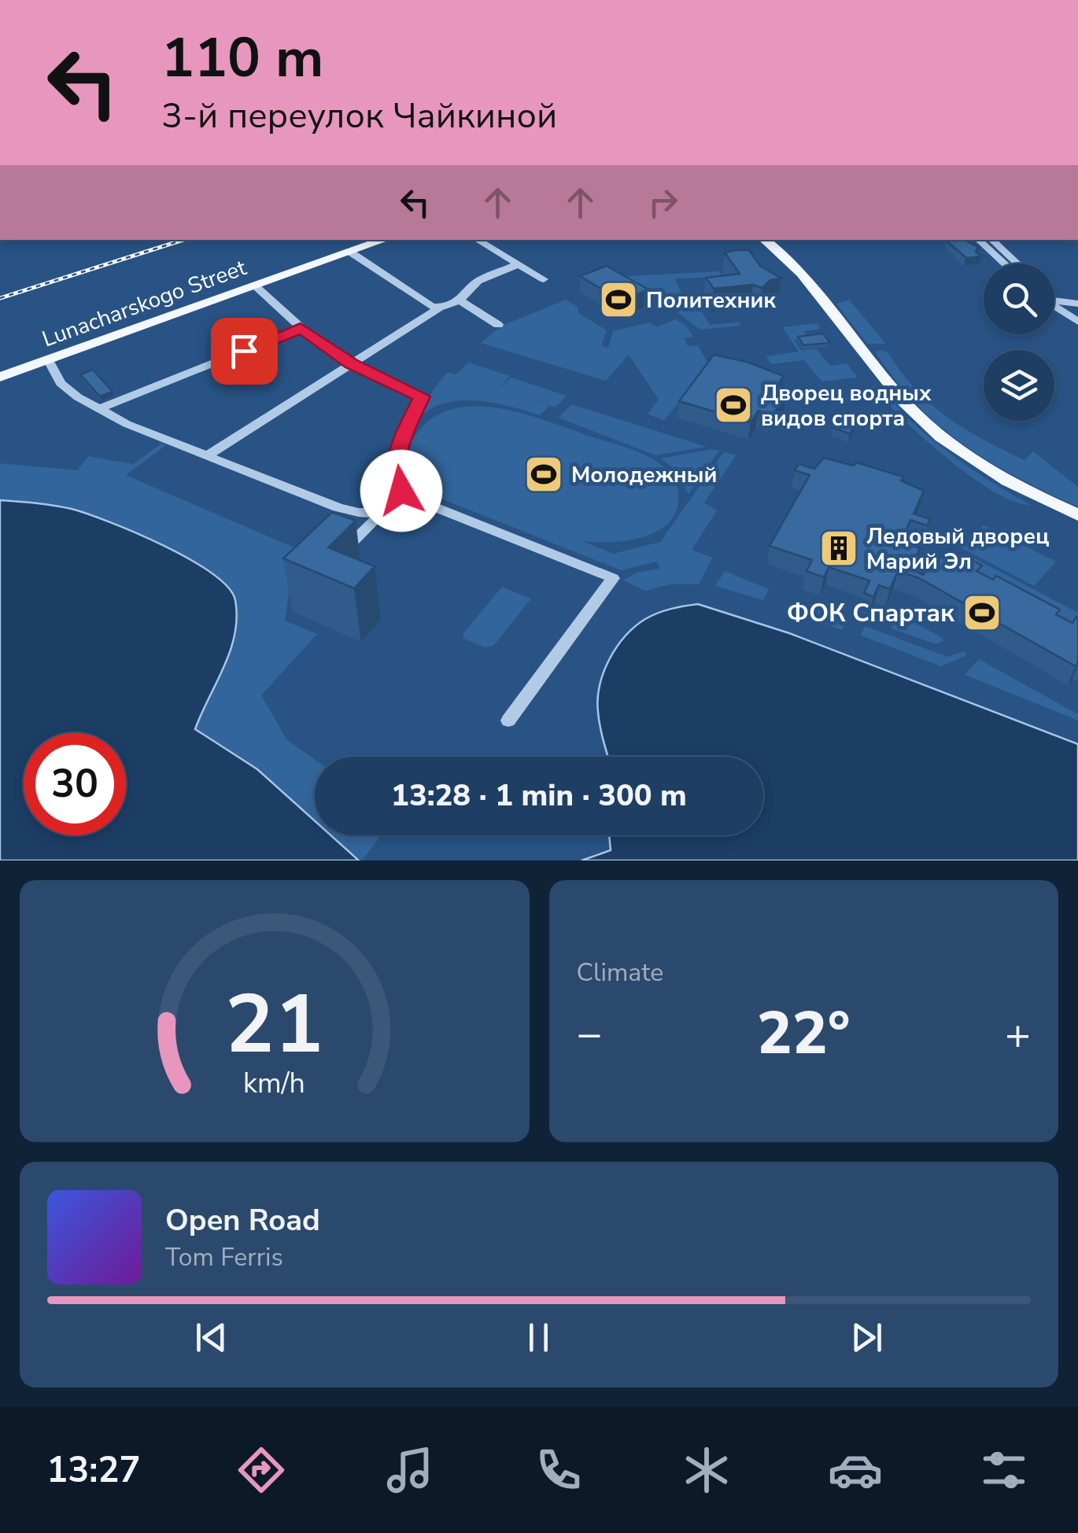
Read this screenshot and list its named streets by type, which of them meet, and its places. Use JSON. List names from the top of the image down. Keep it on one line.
{"streets":{"main road":["Lunacharskogo Street"]},"places":{"sports":["Политехник","Дворец водных видов спорта","Молодежный","ФОК Спартак"],"building":["Ледовый дворец Марий Эл"]},"page":{"turn":["110 m","3-й переулок Чайкиной"],"limit":"30","trip":"13:28 · 1 min · 300 m","tile":"Climate","heat":["−","22°","+"],"song":["Open Road","Tom Ferris"],"tabs":"13:27","gauge":["21","km/h"]}}
